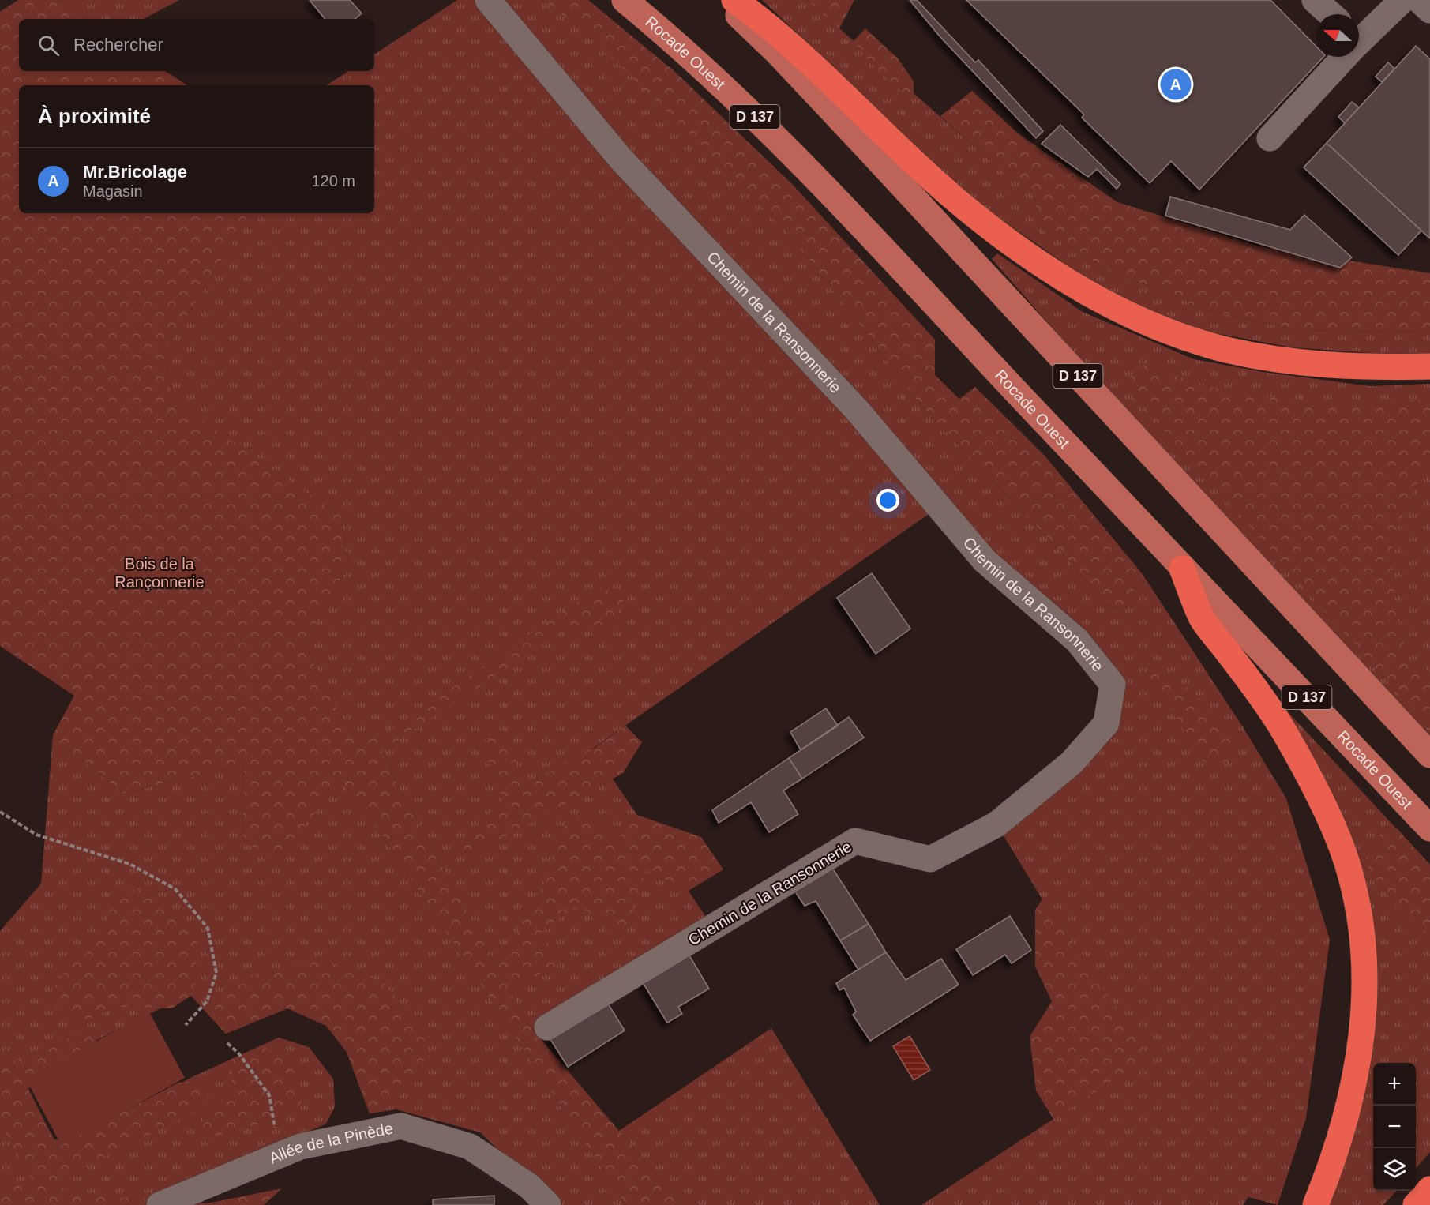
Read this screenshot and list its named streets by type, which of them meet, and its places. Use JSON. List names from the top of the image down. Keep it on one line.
{"streets":{"main road":["Rocade Ouest","D 137"],"street":["Chemin de la Ransonnerie","Allée de la Pinède"]},"parks":["Bois de la Rançonnerie"],"north":"left","page":{"search":"Rechercher","pins":"A","heading":"À proximité","list":[{"mark":"A","name":"Mr.Bricolage","note":"Magasin","value":"120 m"}],"map_buttons":["+","−"]}}
